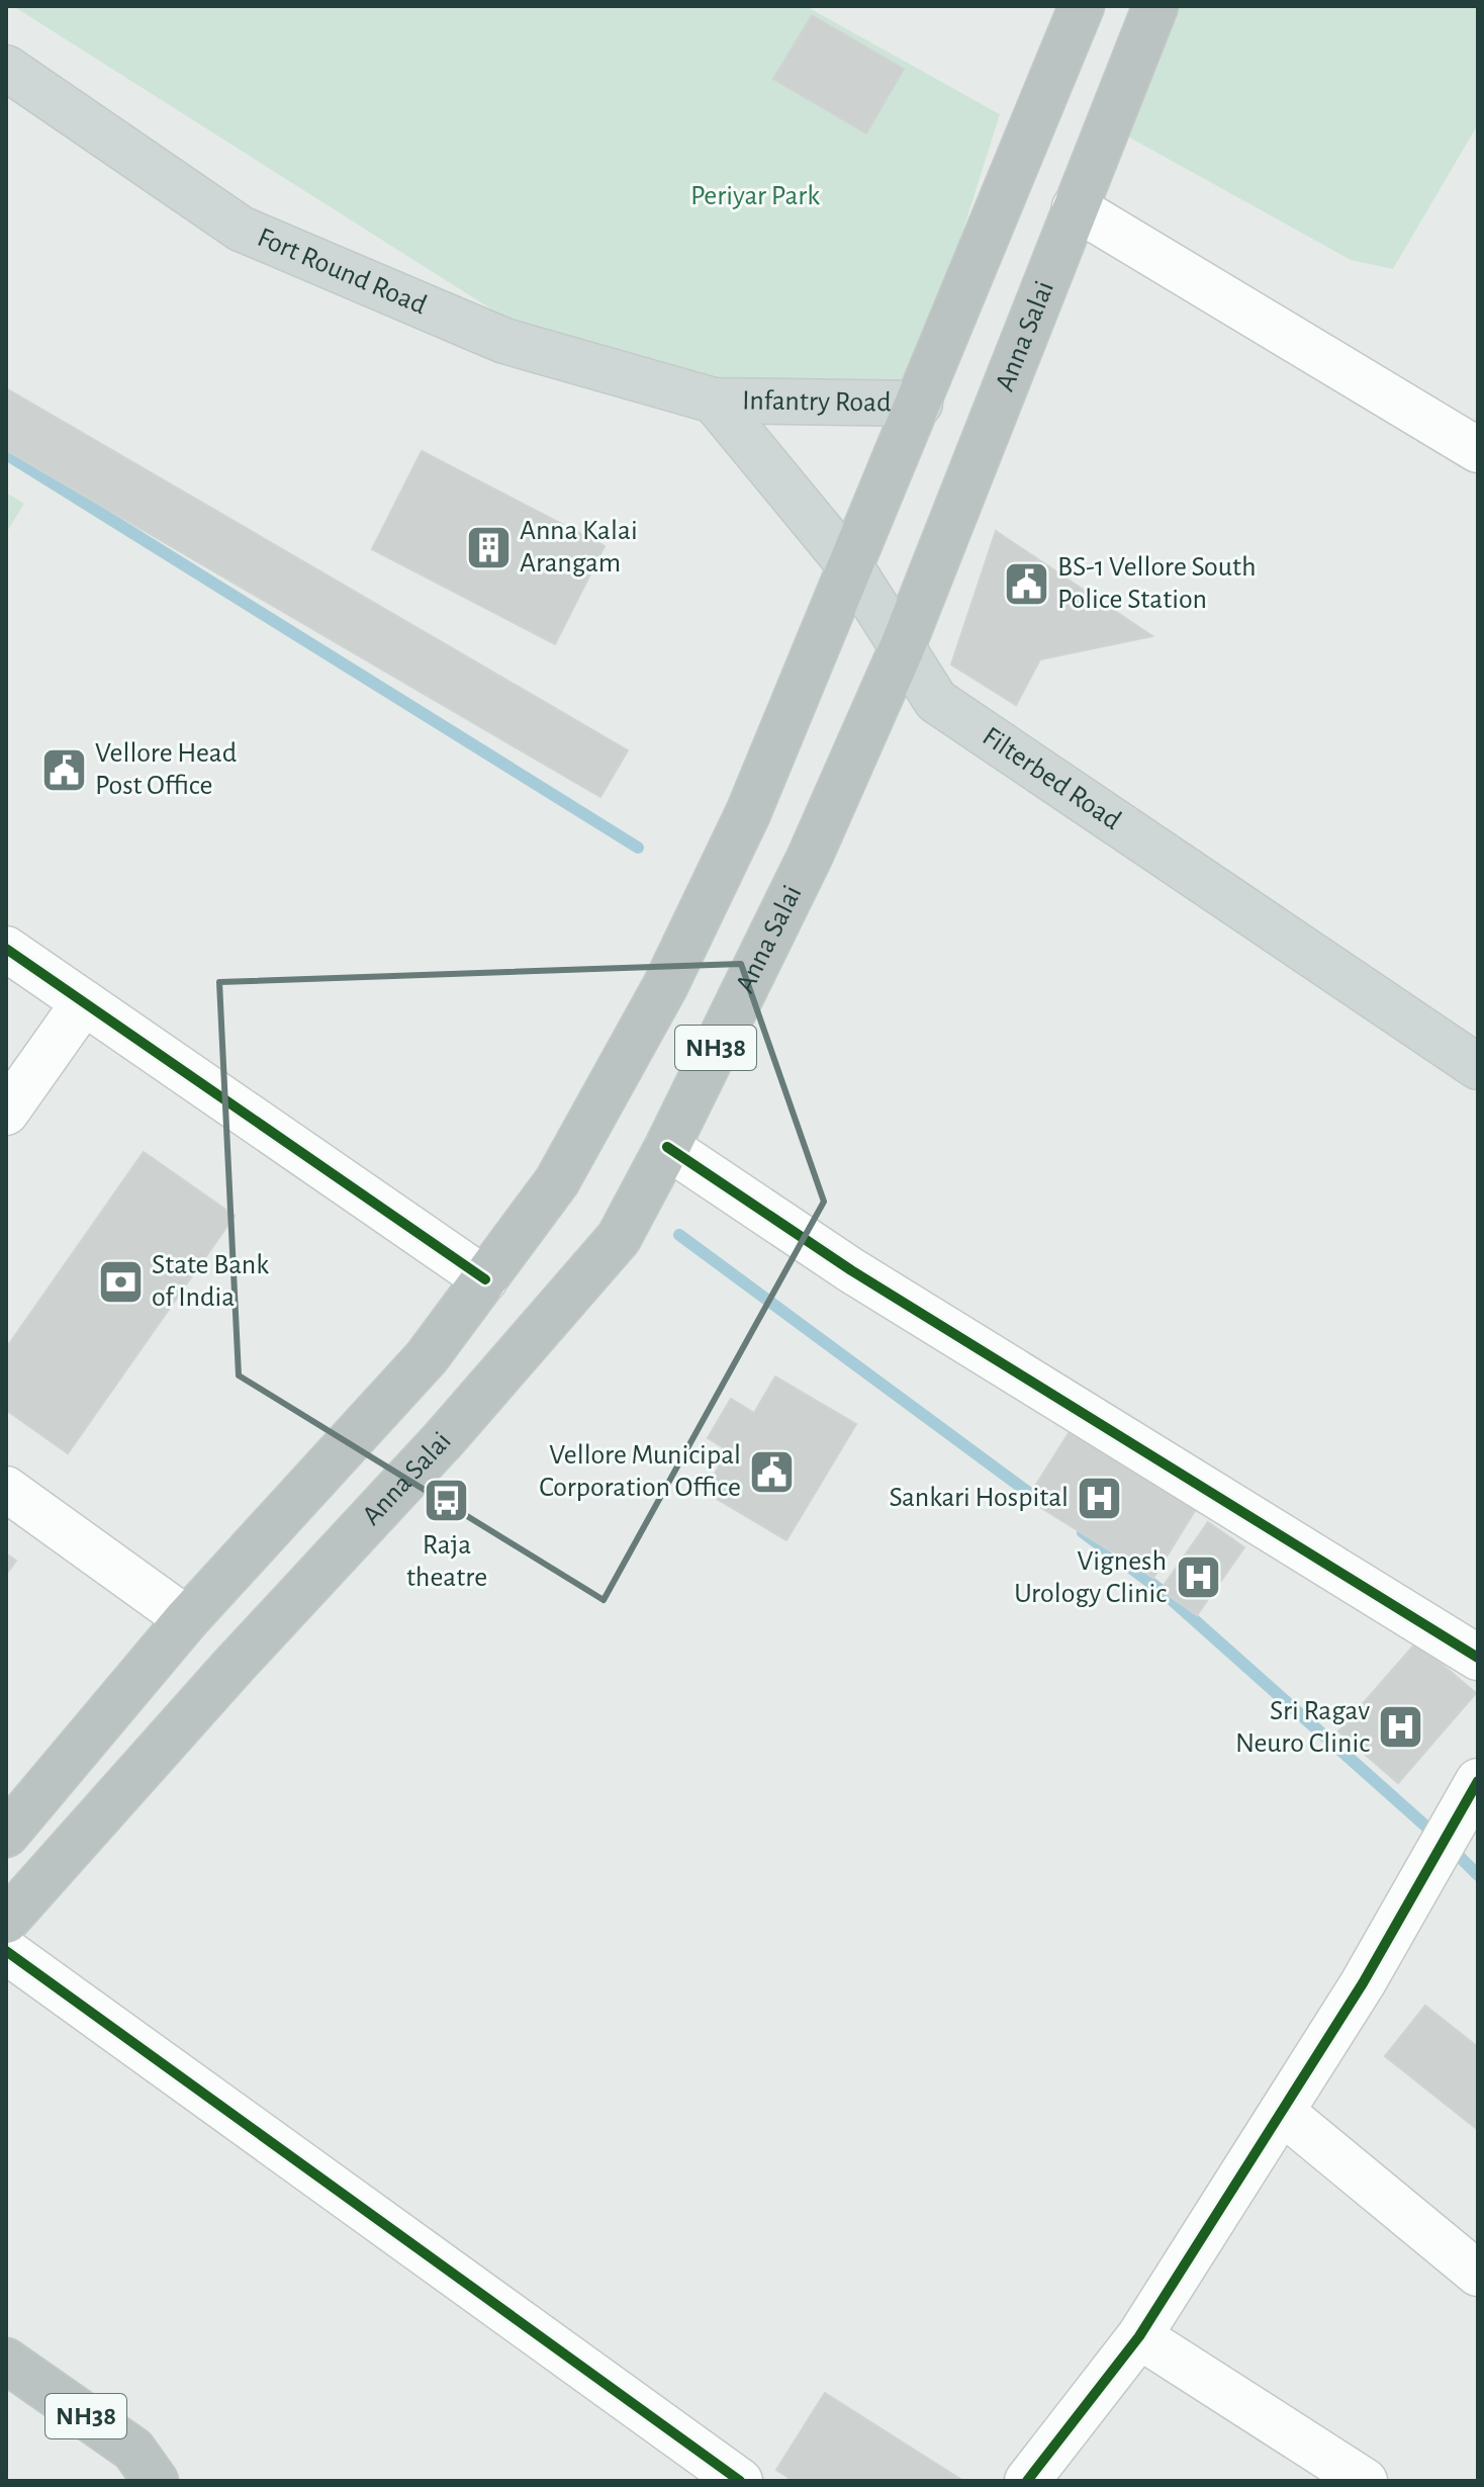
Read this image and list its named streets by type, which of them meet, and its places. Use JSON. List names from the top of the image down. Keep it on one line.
{"streets":{"highway":["Anna Salai","NH38"],"main road":["Fort Round Road","Infantry Road","Filterbed Road"]},"crossings":[["Fort Round Road","Infantry Road"],["Fort Round Road","Filterbed Road"],["Anna Salai","Filterbed Road"],["Infantry Road","Filterbed Road"],["Infantry Road","NH38"],["Filterbed Road","NH38"]],"parks":["Periyar Park"],"places":{"building":["Anna Kalai Arangam"],"public building":["BS-1 Vellore South Police Station","Vellore Head Post Office","Vellore Municipal Corporation Office"],"bank":["State Bank of India"],"hospital":["Sankari Hospital","Vignesh Urology Clinic","Sri Ragav Neuro Clinic"],"bus stop":["Raja theatre"]}}
